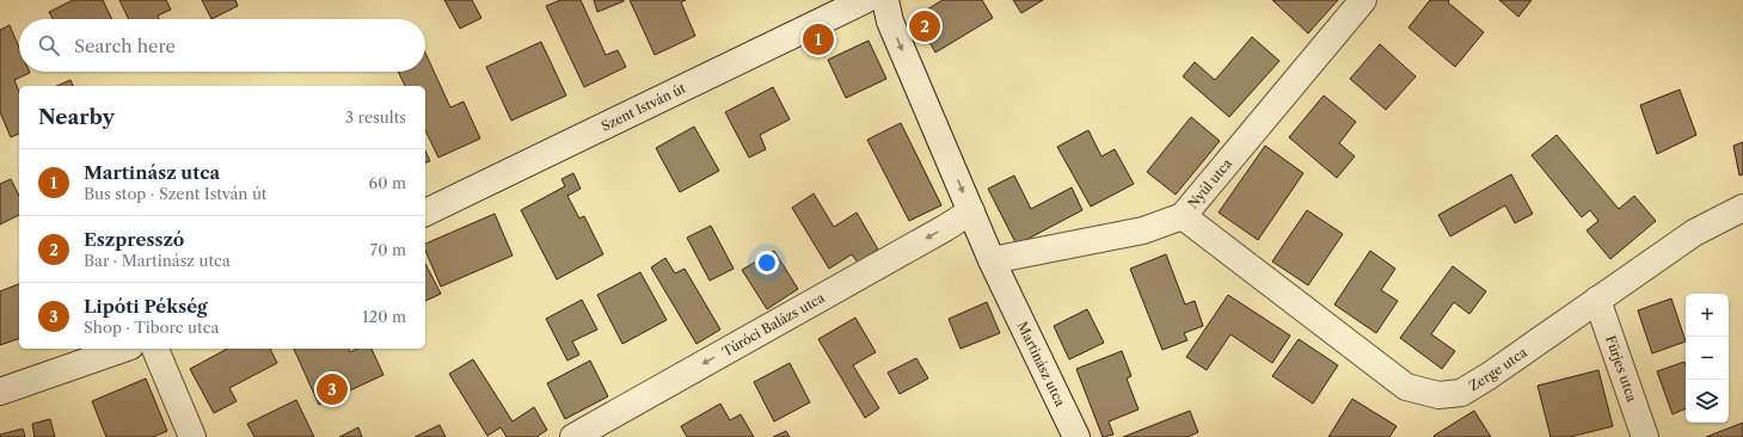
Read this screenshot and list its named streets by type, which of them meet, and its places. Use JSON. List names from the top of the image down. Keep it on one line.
{"streets":{"street":["Szent István út","Nyúl utca","Túróci Balázs utca","Martinász utca","Fürjes utca","Zerge utca"]},"crossings":[["Nyúl utca","Martinász utca"],["Nyúl utca","Zerge utca"],["Túróci Balázs utca","Martinász utca"],["Fürjes utca","Zerge utca"]],"one_way":["Túróci Balázs utca","Martinász utca"],"page":{"pins":["2","1","3"],"search":"Search here","heading":["Nearby","3 results"],"list":[{"mark":"1","name":"Martinász utca","note":"Bus stop · Szent István út","value":"60 m"},{"mark":"2","name":"Eszpresszó","note":"Bar · Martinász utca","value":"70 m"},{"mark":"3","name":"Lipóti Pékség","note":"Shop · Tiborc utca","value":"120 m"}],"map_buttons":["+","−"]}}
